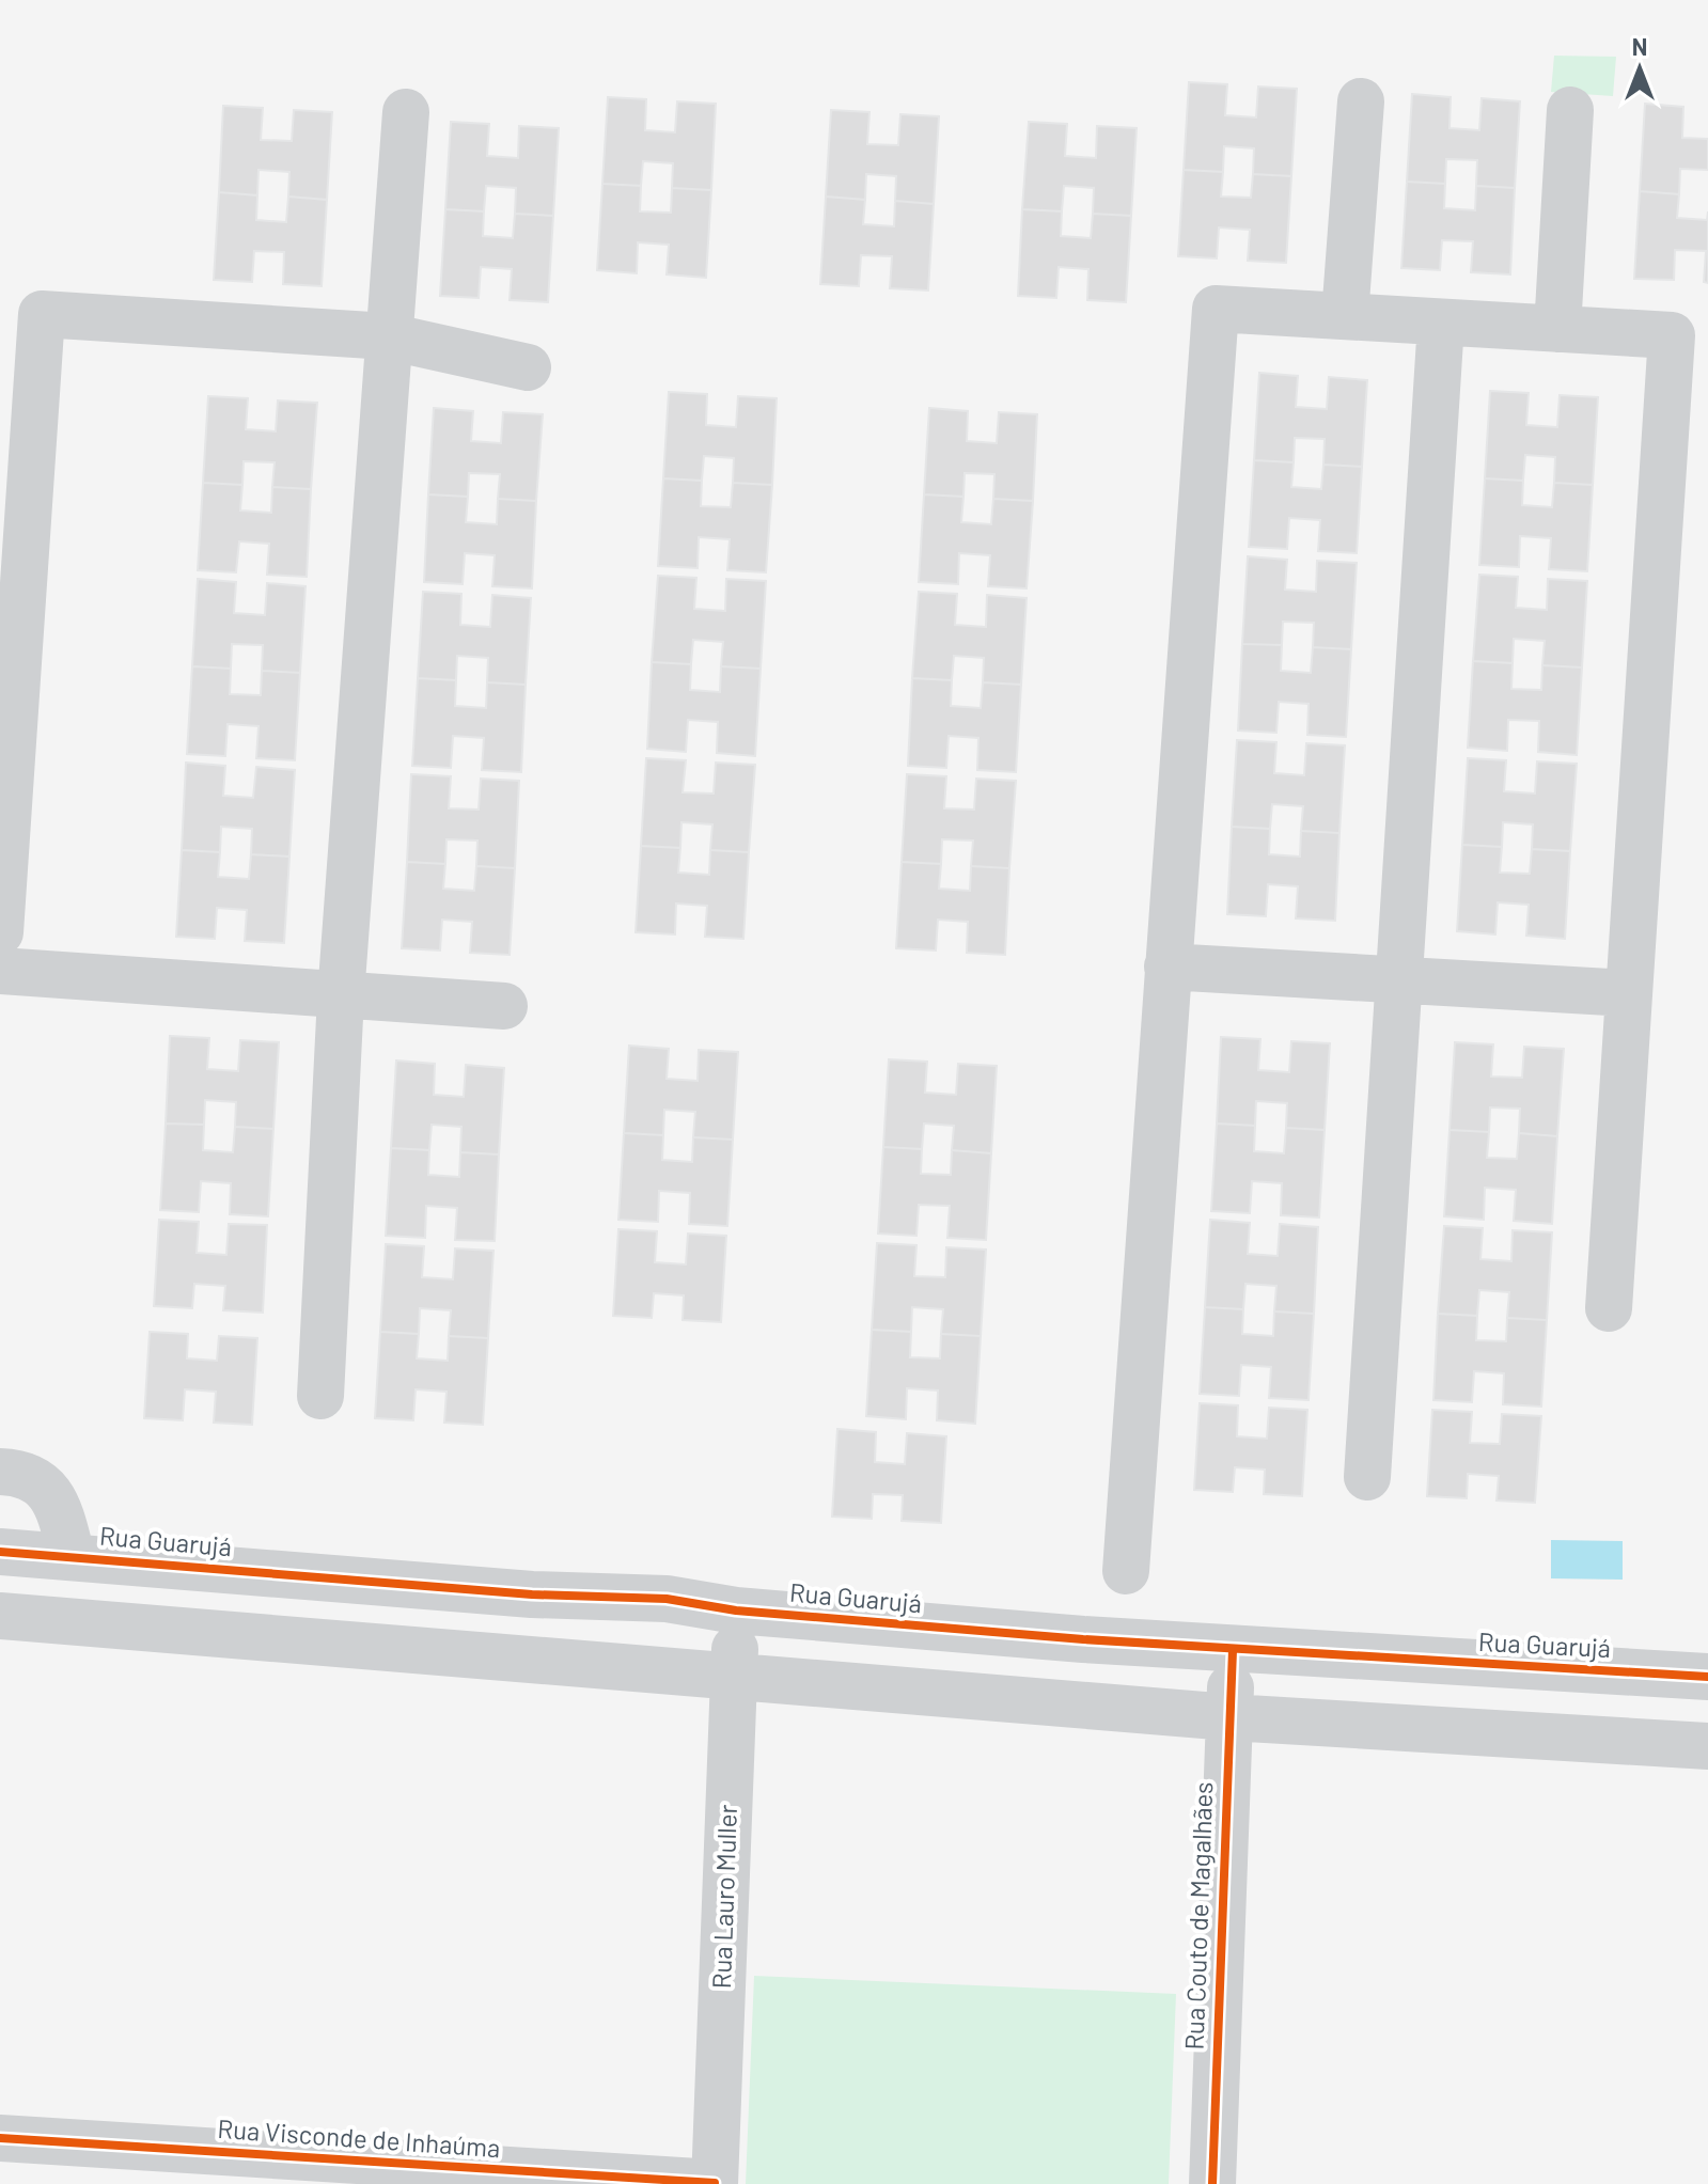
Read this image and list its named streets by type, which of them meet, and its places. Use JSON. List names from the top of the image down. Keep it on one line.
{"streets":{"street":["Rua Guarujá","Rua Lauro Muller","Rua Couto de Magalhães","Rua Visconde de Inhaúma"]},"crossings":[["Rua Guarujá","Rua Lauro Muller"],["Rua Guarujá","Rua Couto de Magalhães"],["Rua Lauro Muller","Rua Visconde de Inhaúma"]],"north":"top"}
